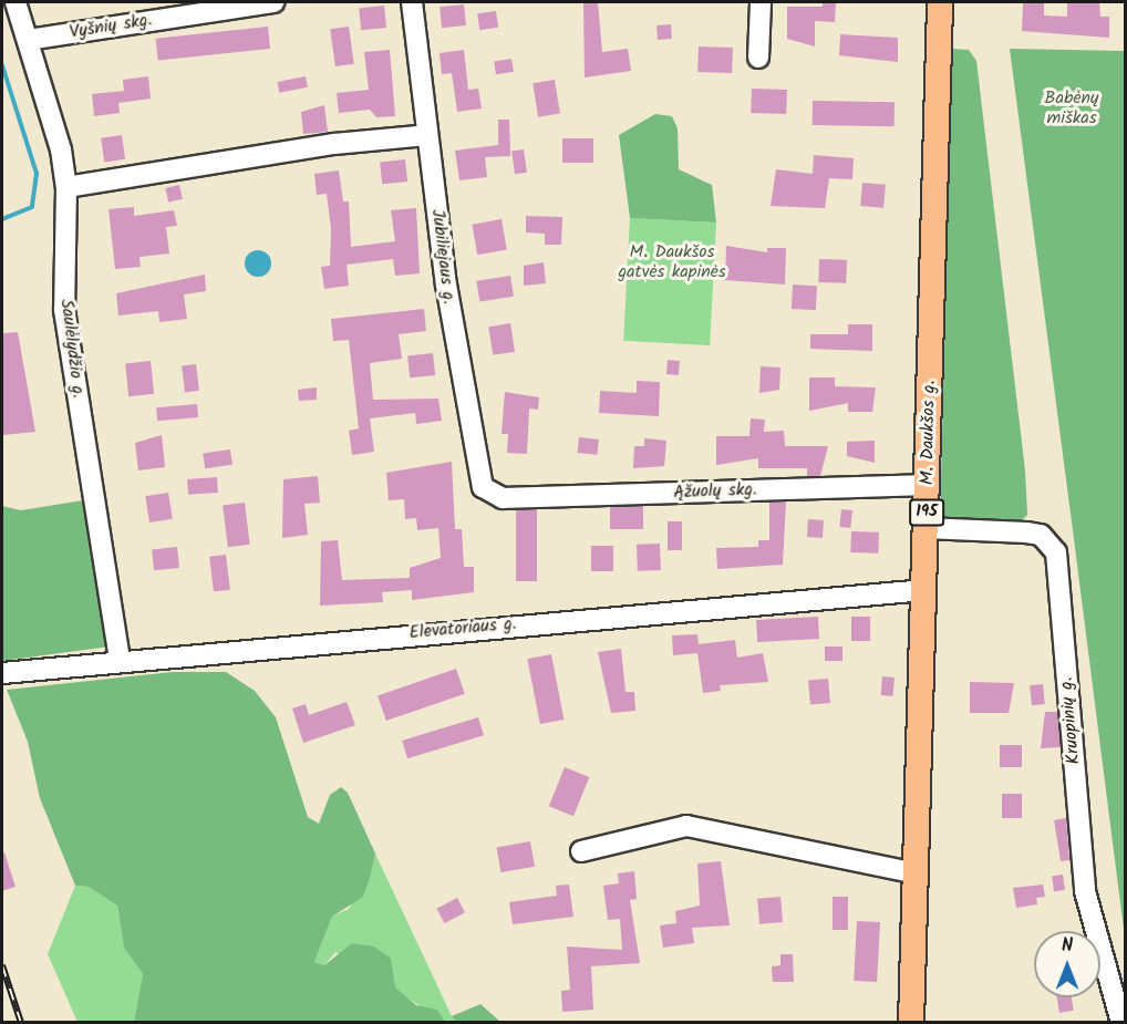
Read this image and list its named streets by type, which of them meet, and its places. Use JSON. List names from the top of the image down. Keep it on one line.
{"streets":{"main road":["M. Daukšos g.","195"],"street":["Vyšnių skg.","Jubiliejaus g.","Saulėlydžio g.","Ąžuolų skg.","Elevatoriaus g.","Kruopinių g."]},"crossings":[["Vyšnių skg.","Saulėlydžio g."],["Jubiliejaus g.","Ąžuolų skg."],["Saulėlydžio g.","Elevatoriaus g."],["M. Daukšos g.","Ąžuolų skg."],["M. Daukšos g.","Elevatoriaus g."],["M. Daukšos g.","Kruopinių g."]],"parks":["Babėnų miškas","M. Daukšos gatvės kapinės"],"north":"top"}
